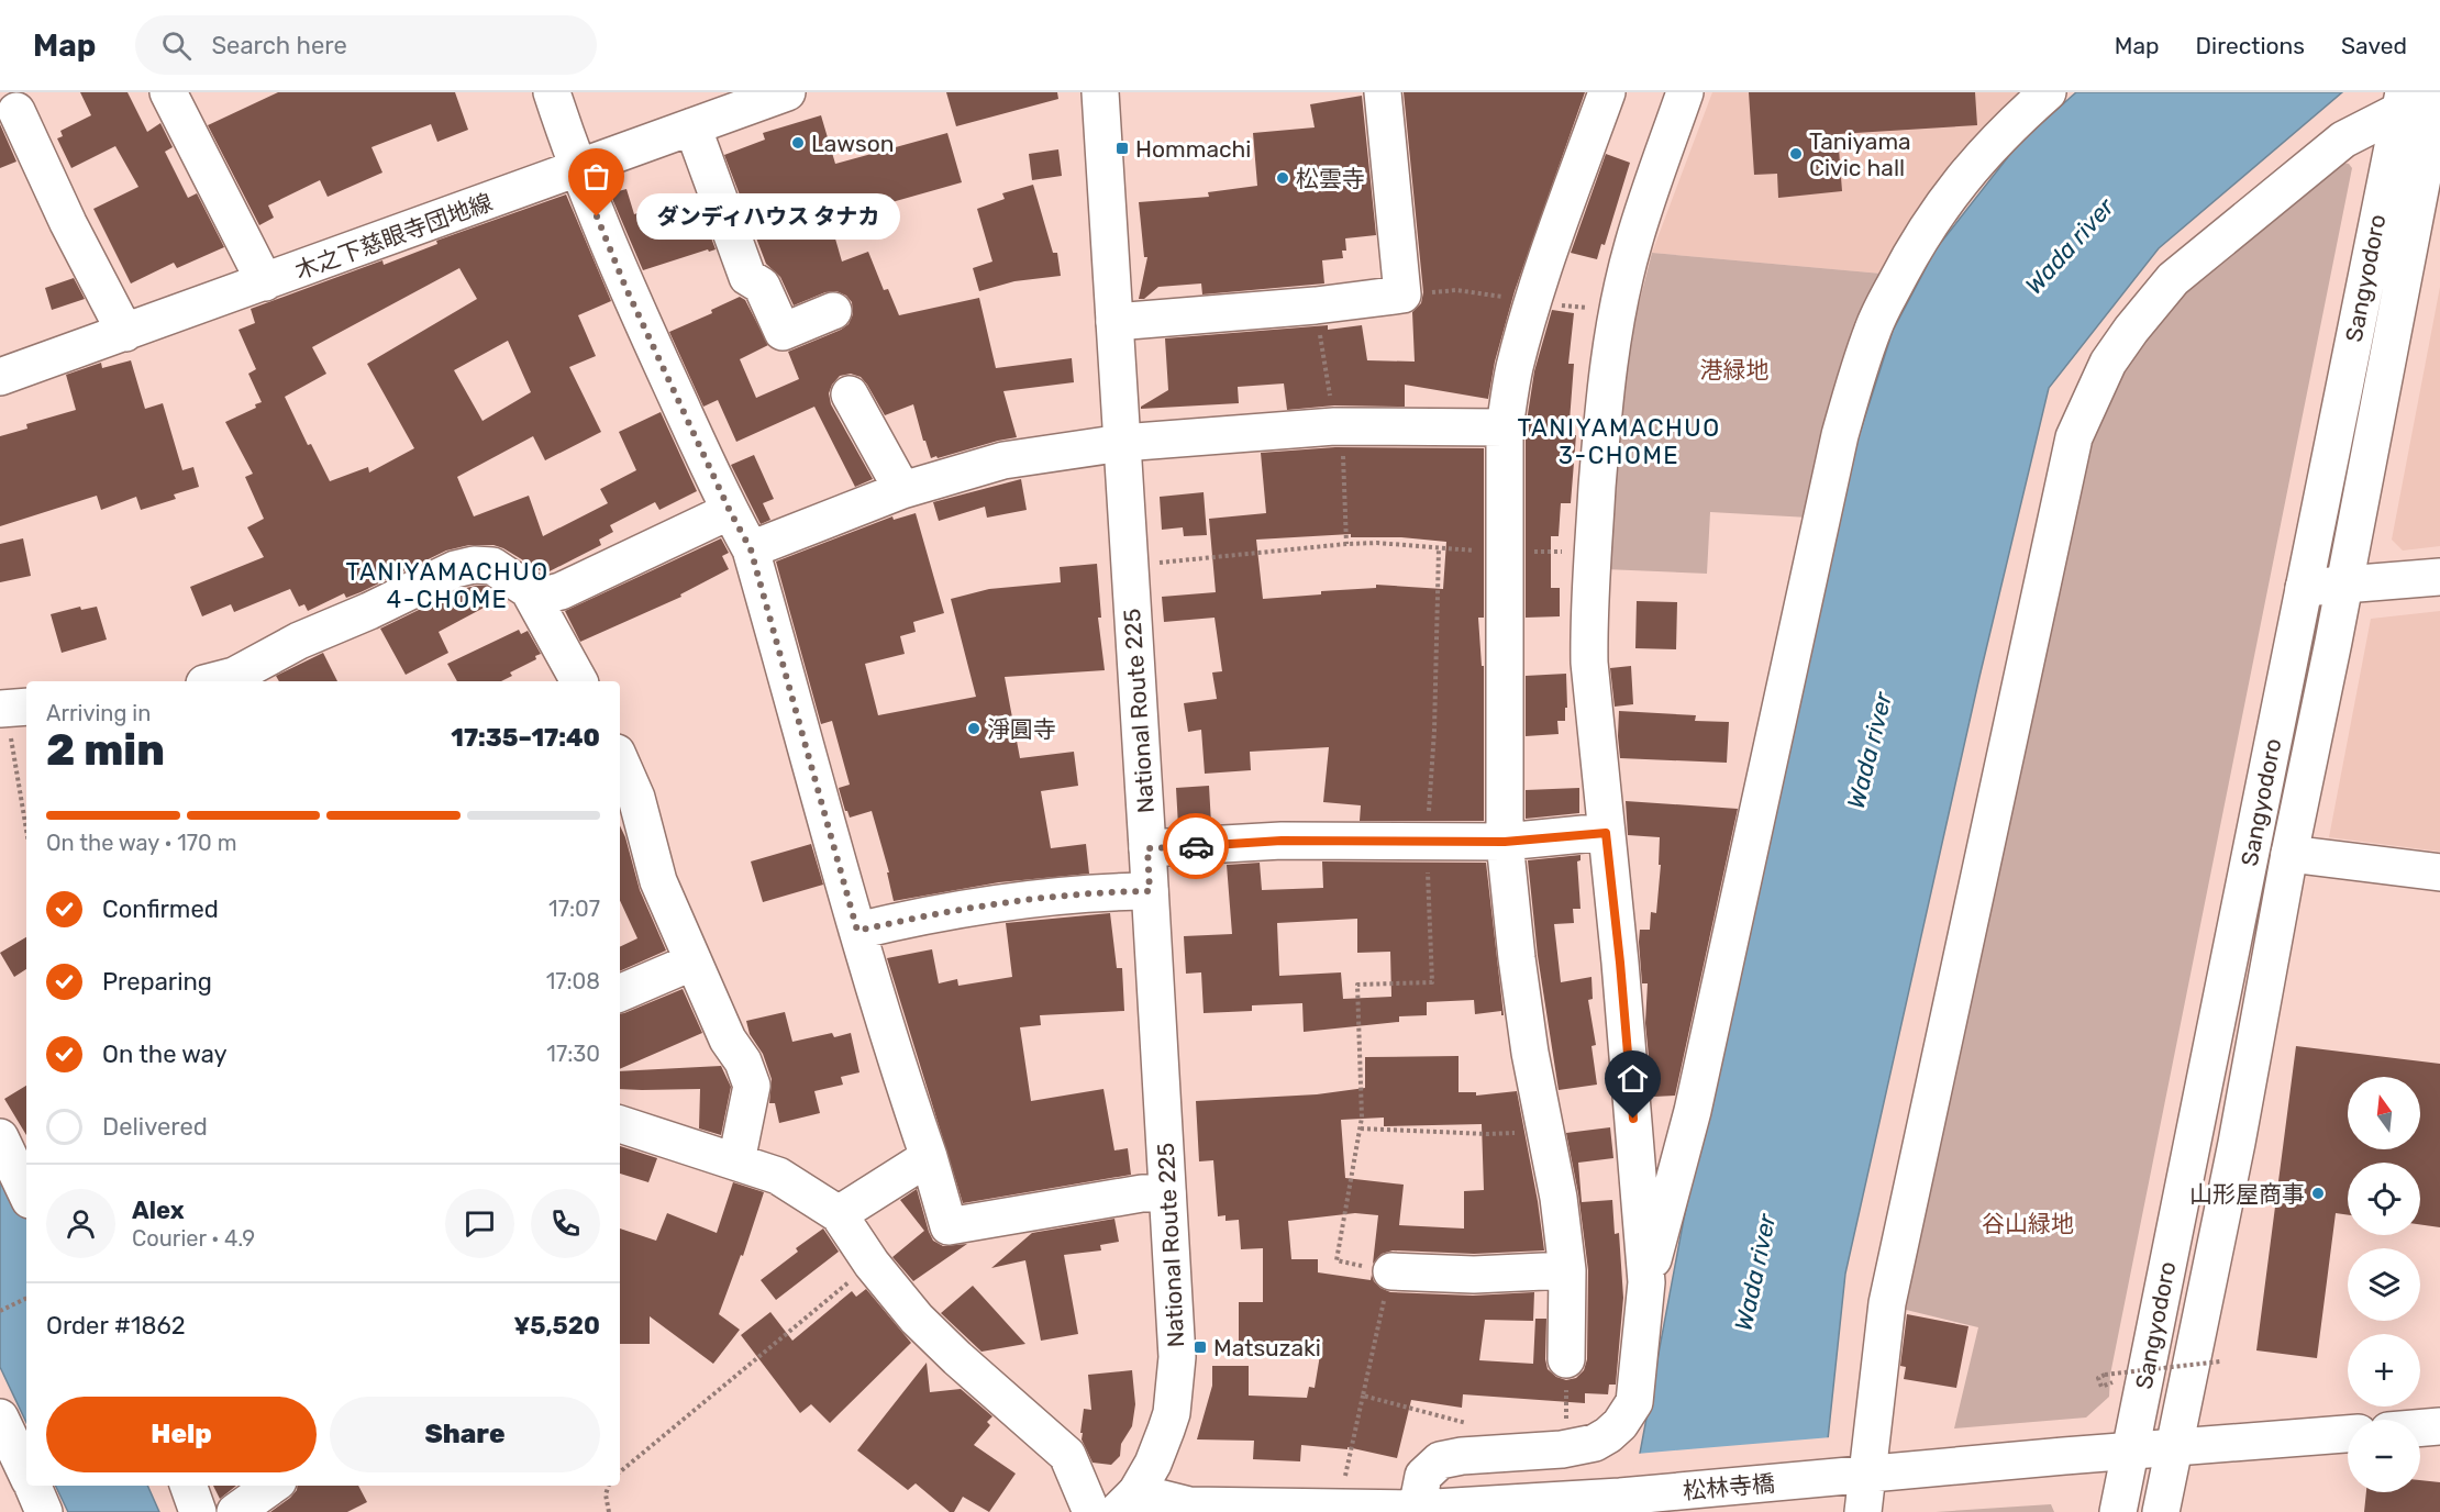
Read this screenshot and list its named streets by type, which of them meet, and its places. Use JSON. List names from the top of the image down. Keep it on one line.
{"streets":{"main road":["木之下慈眼寺団地線","Sangyodoro","National Route 225","松林寺橋"]},"crossings":[["Sangyodoro","松林寺橋"],["National Route 225","松林寺橋"]],"districts":["TANIYAMACHUO 3-CHOME","TANIYAMACHUO 4-CHOME"],"water":["Wada river"],"parks":["港緑地","谷山緑地"],"places":{"other":["Lawson","Taniyama Civic hall","松雲寺","ダンディハウス タナカ","淨圓寺","山形屋商事"],"transit":["Hommachi","Matsuzaki"]},"north":"top","page":{"header":"Map","search":"Search here","nav":["Map","Directions","Saved"],"bubble":"ダンディハウス タナカ","heading":["2 min","Arriving in","17:35–17:40"],"panel":["Alex","Courier · 4.9","Order #1862","¥5,520"],"bar":"On the way · 170 m","list":[["Confirmed","17:07"],["Preparing","17:08"],["On the way","17:30"],"Delivered"],"map_buttons":["+","−"],"buttons":["Help","Share"]}}
